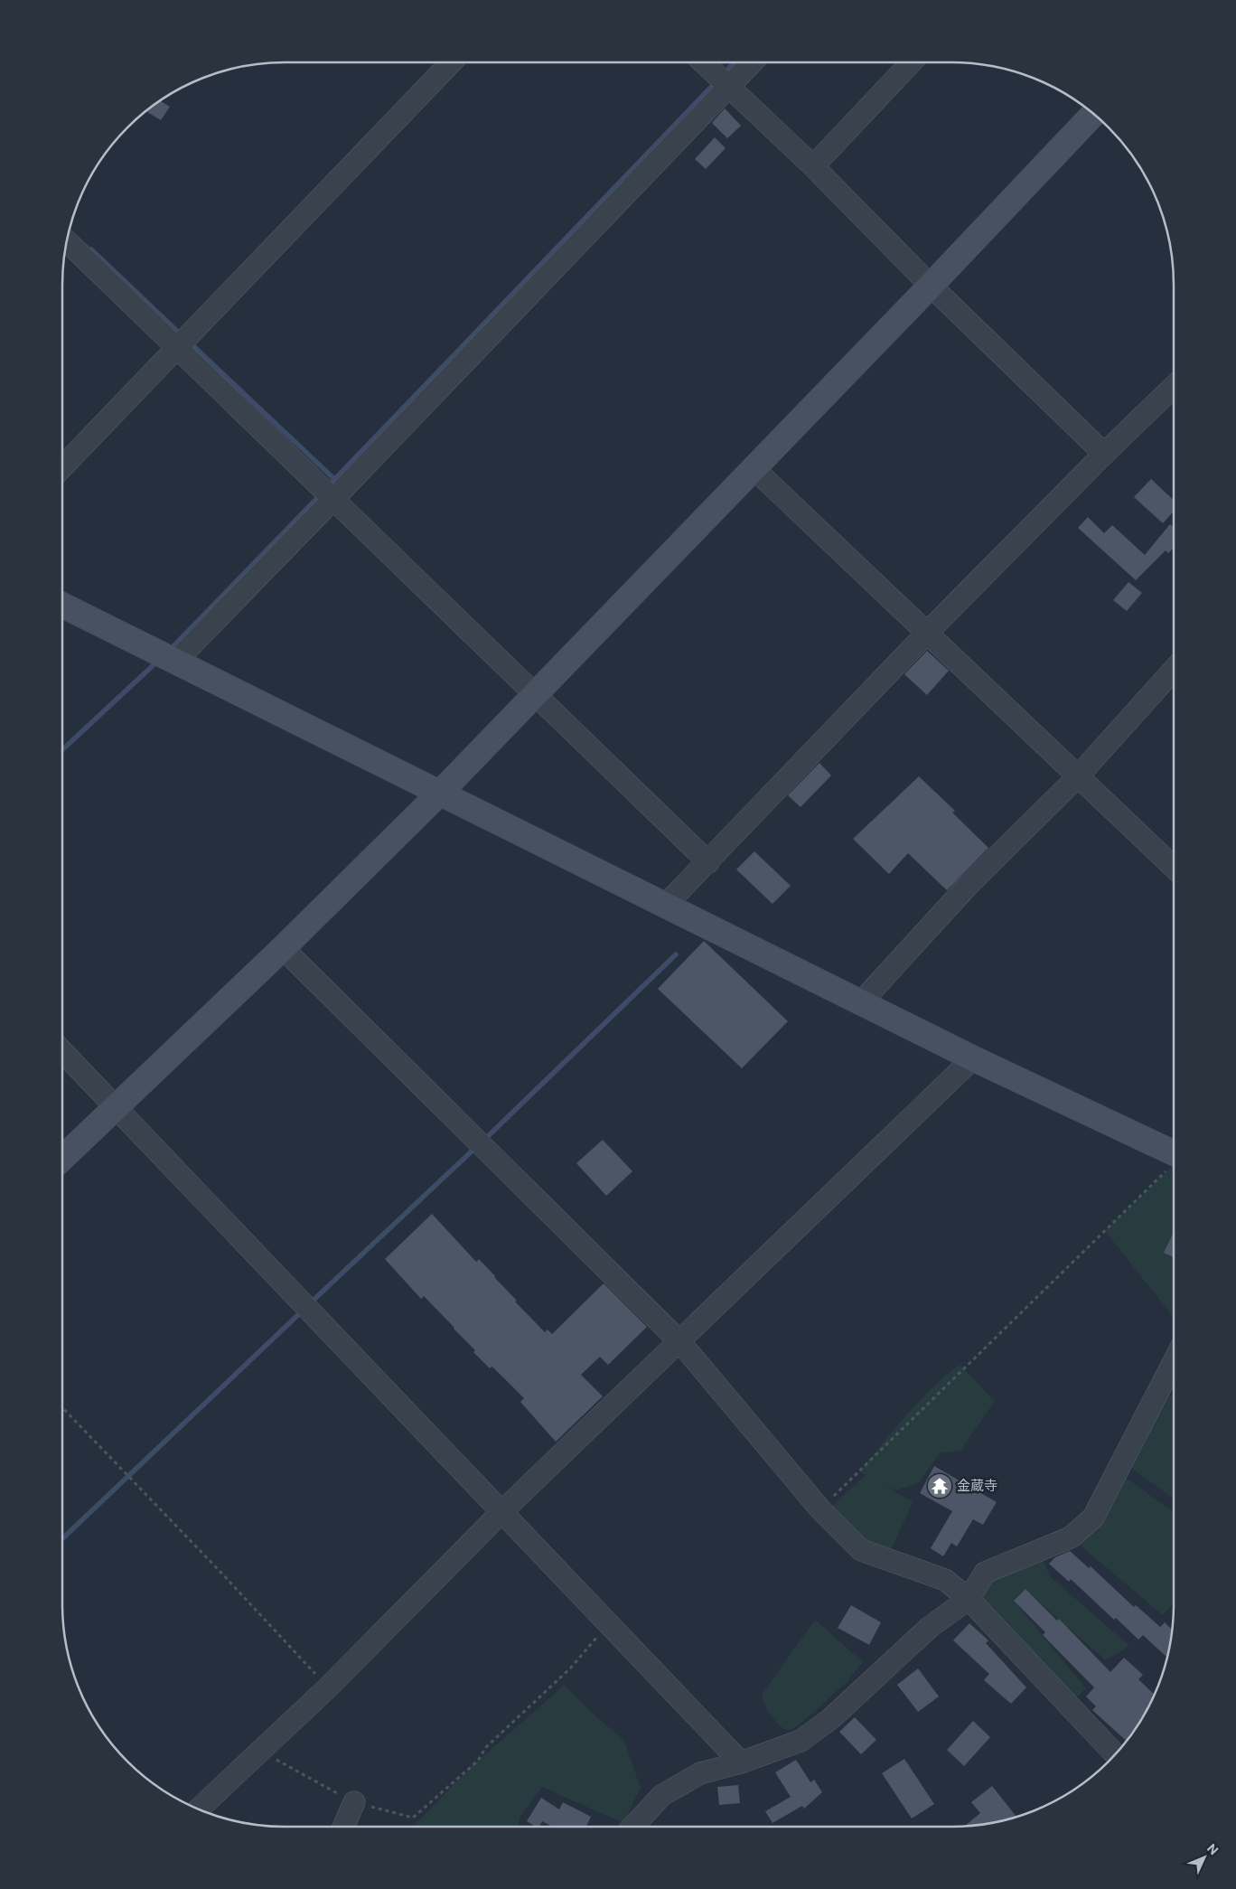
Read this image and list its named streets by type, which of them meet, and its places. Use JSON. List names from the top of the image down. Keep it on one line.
{"places":{"temple":["金蔵寺"]},"north":"top right"}
